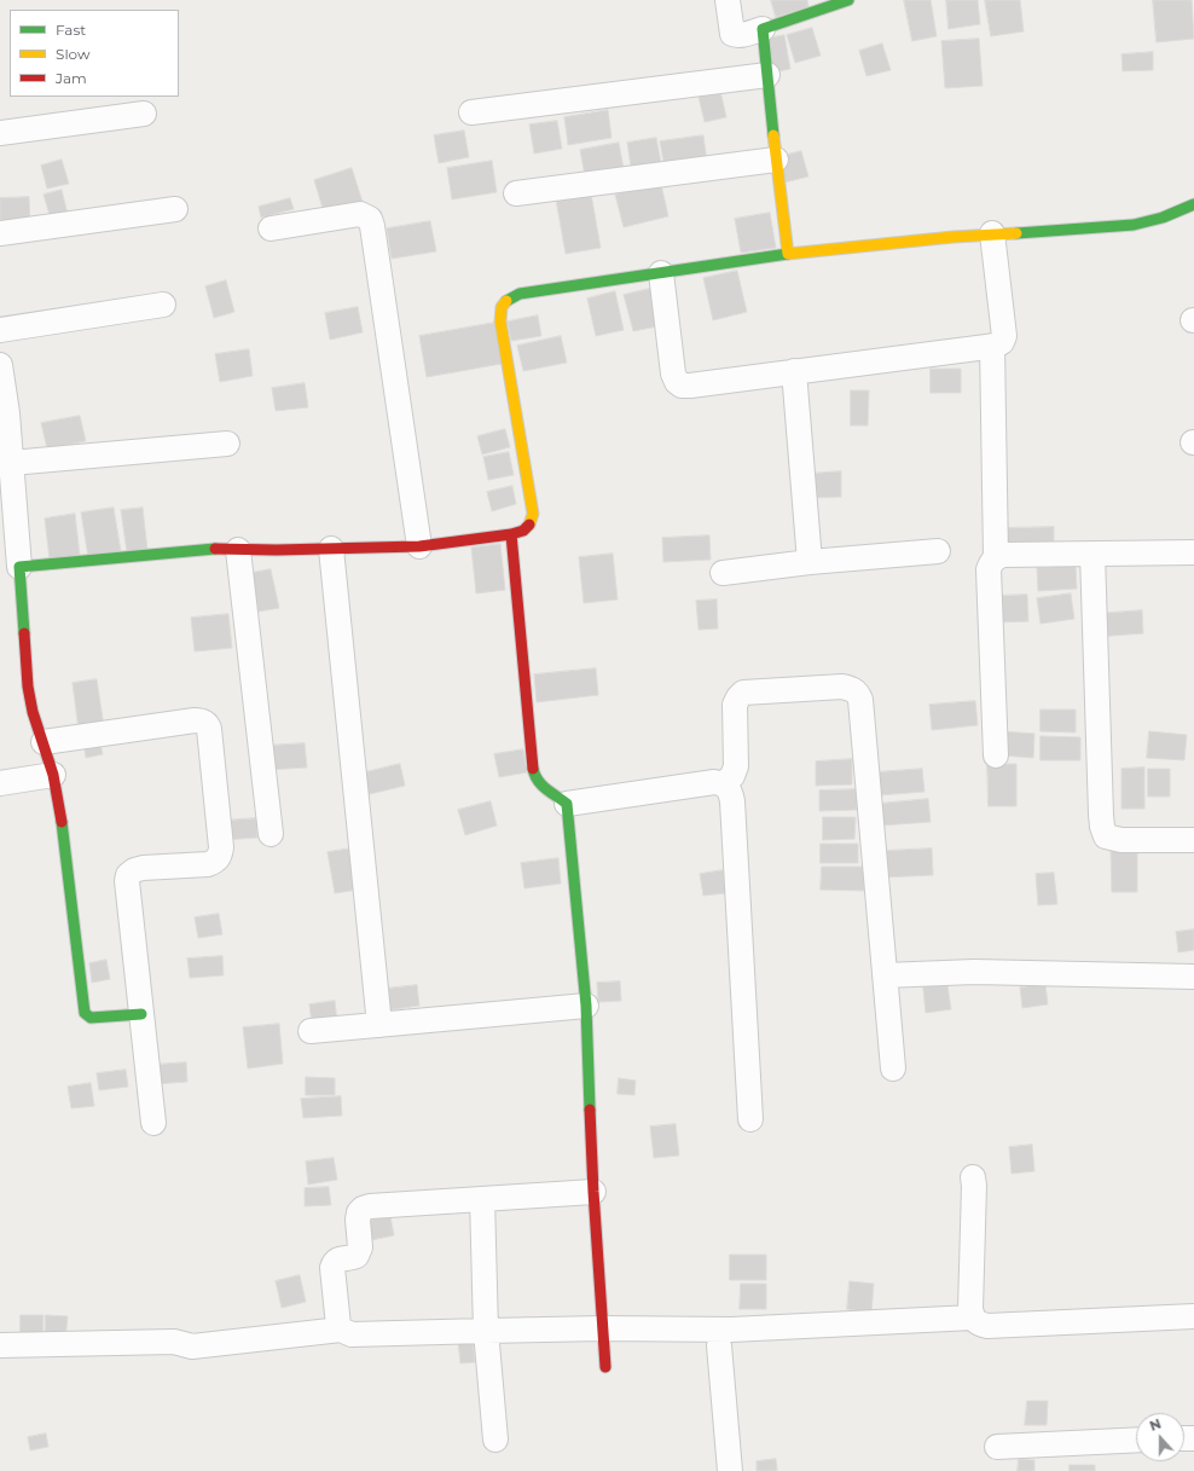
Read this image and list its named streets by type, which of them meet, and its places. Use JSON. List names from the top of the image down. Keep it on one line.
{"legend":["Fast","Slow","Jam"],"north":"top"}
